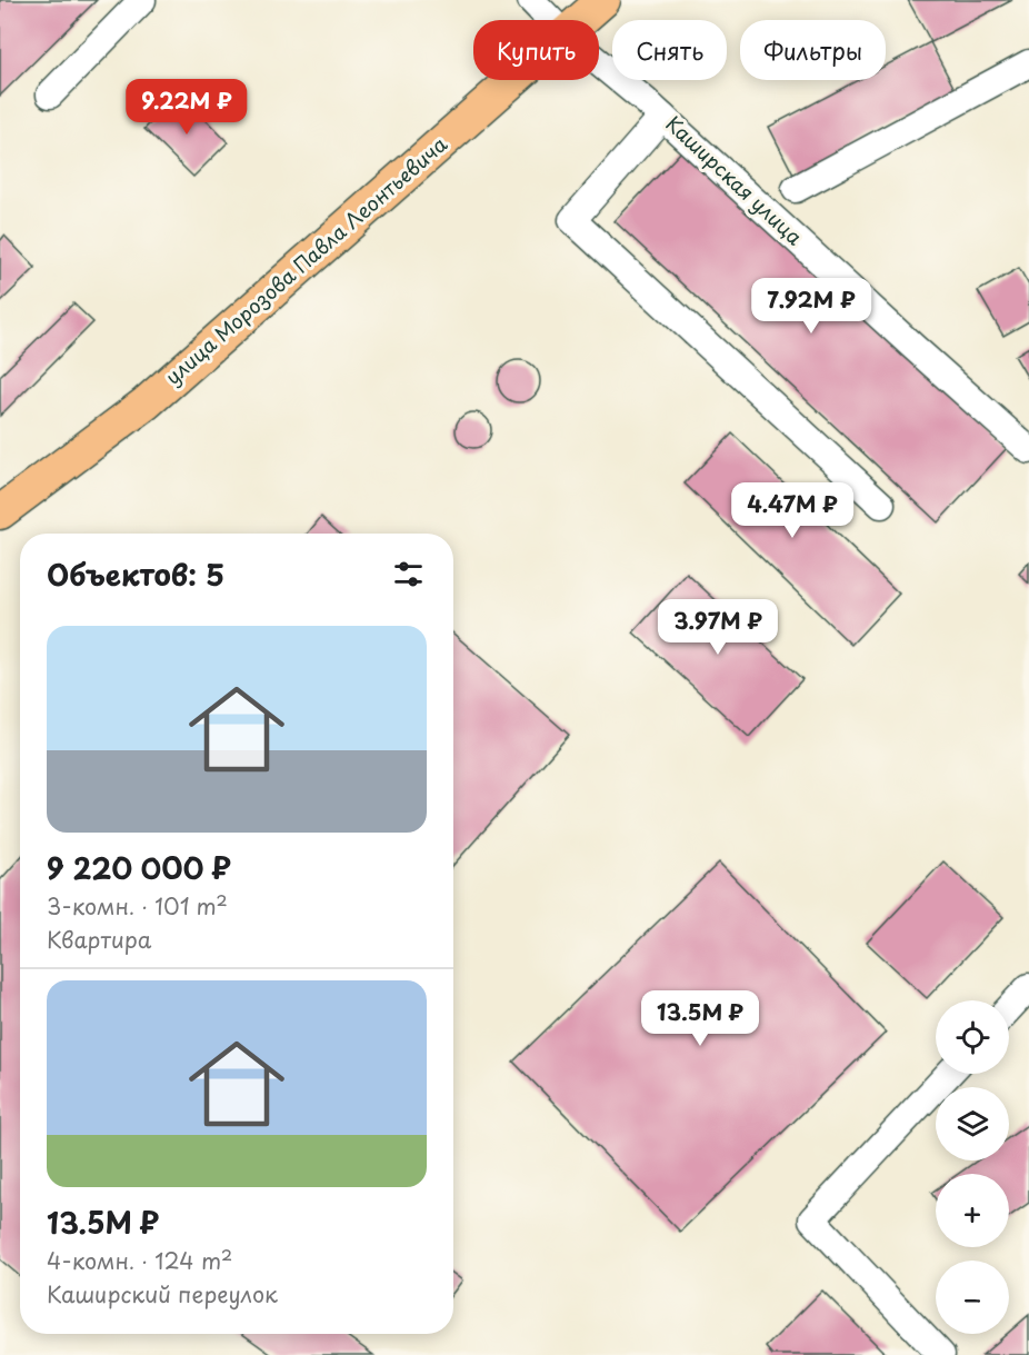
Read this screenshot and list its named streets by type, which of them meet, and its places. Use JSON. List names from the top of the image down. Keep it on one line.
{"streets":{"main road":["улица Морозова Павла Леонтьевича"],"street":["Каширская улица"]},"page":{"chip":["Купить","Снять","Фильтры"],"price":["9.22M ₽","7.92M ₽","4.47M ₽","3.97M ₽","13.5M ₽"],"heading":"Объектов: 5","list":[{"name":"9 220 000 ₽","note":"3-комн. · 101 m² · Квартира"},{"name":"13.5M ₽","note":"4-комн. · 124 m² · Каширский переулок"}],"map_buttons":["+","−"]}}
